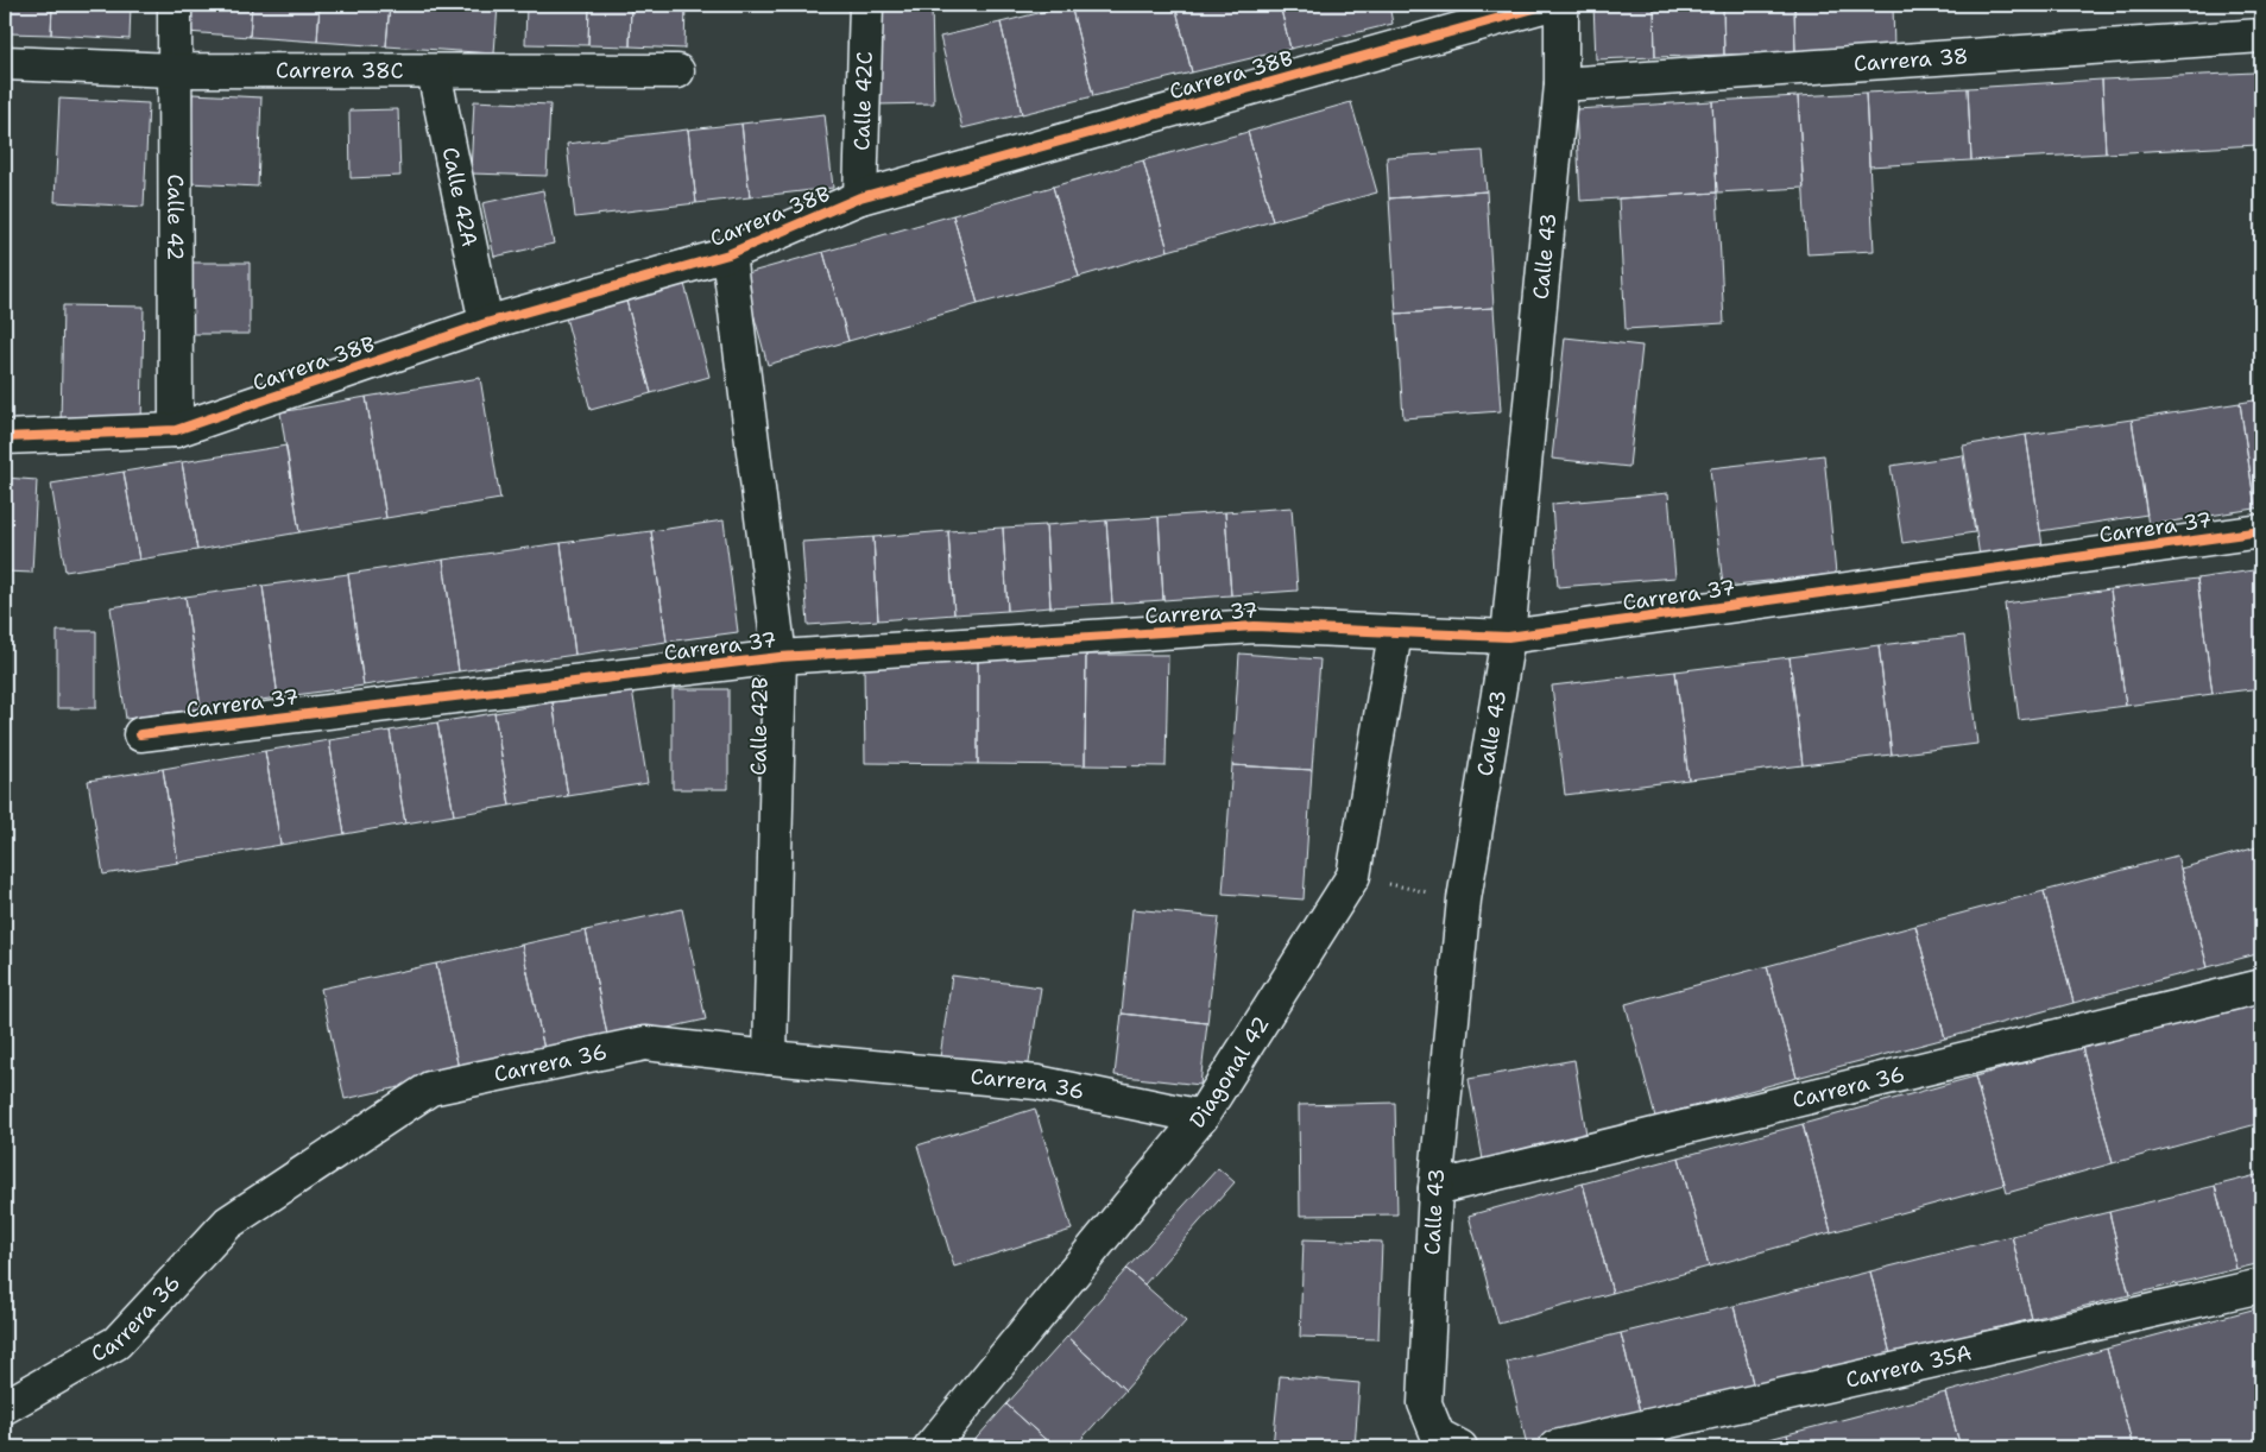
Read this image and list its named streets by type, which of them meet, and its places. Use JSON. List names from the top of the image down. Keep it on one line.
{"streets":{"street":["Carrera 38","Carrera 38C","Carrera 38B","Calle 42C","Calle 42A","Calle 42","Calle 43","Carrera 37","Calle 42B","Carrera 36","Diagonal 42","Carrera 35A"]},"crossings":[["Carrera 38","Calle 43"],["Carrera 38C","Calle 42A"],["Carrera 38C","Calle 42"],["Carrera 38B","Calle 42C"],["Carrera 38B","Calle 42A"],["Carrera 38B","Calle 42"],["Carrera 38B","Calle 42B"],["Calle 43","Carrera 37"],["Calle 43","Carrera 36"],["Carrera 37","Calle 42B"],["Carrera 37","Diagonal 42"],["Calle 42B","Carrera 36"],["Carrera 36","Diagonal 42"]]}
